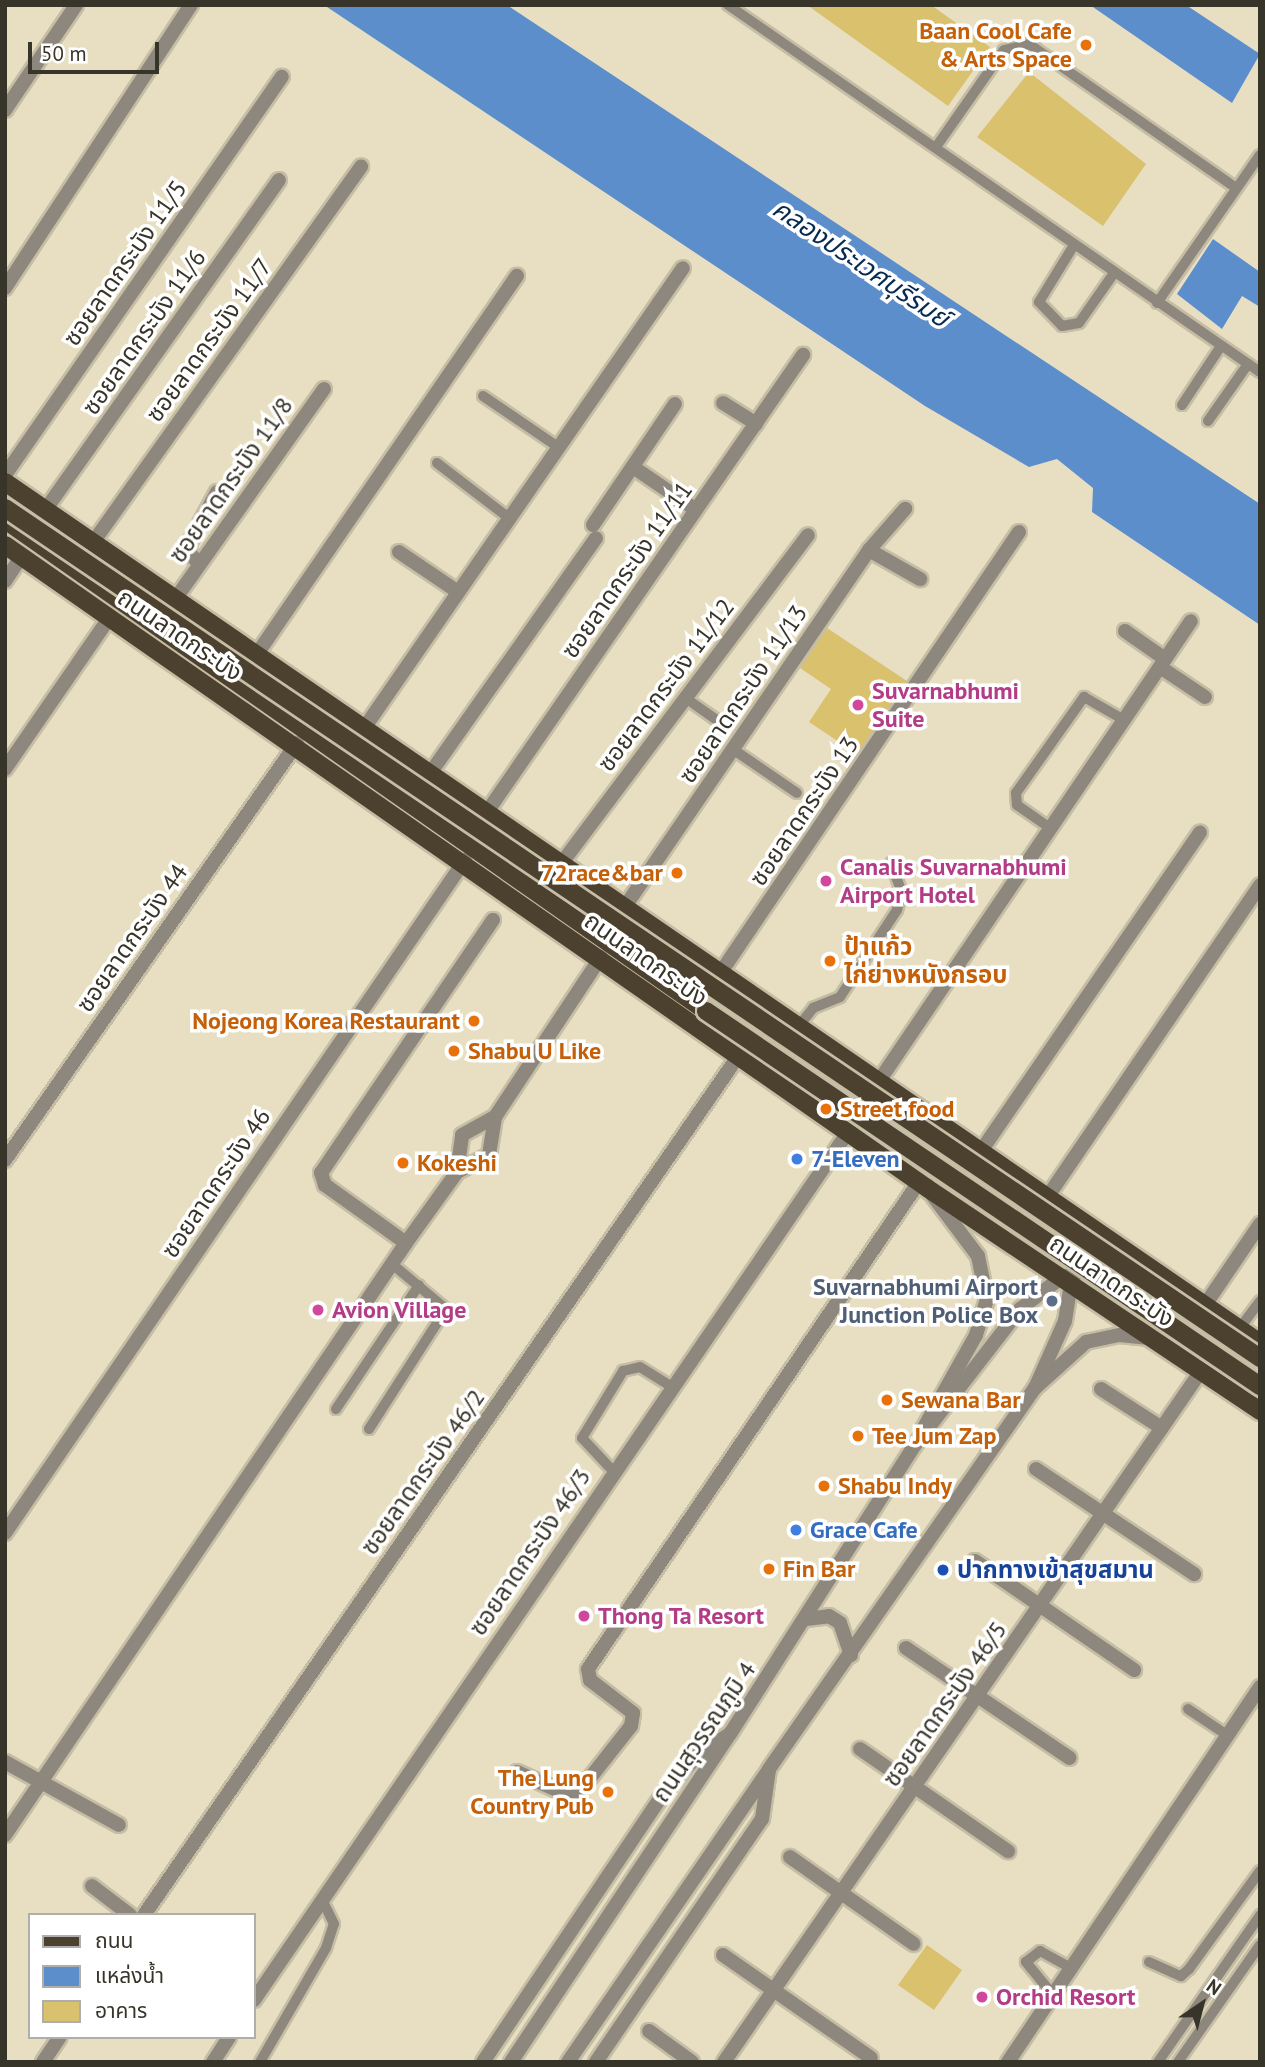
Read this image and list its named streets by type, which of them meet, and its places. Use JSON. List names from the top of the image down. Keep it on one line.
{"streets":{"main road":["ถนนลาดกระบัง"],"street":["ซอยลาดกระบัง 11/5","ซอยลาดกระบัง 11/6","ซอยลาดกระบัง 11/7","ซอยลาดกระบัง 11/8","ซอยลาดกระบัง 11/11","ซอยลาดกระบัง 11/12","ซอยลาดกระบัง 11/13","ซอยลาดกระบัง 13","ซอยลาดกระบัง 44","ซอยลาดกระบัง 46","ซอยลาดกระบัง 46/2","ซอยลาดกระบัง 46/3","ซอยลาดกระบัง 46/5","ถนนสุวรรณภูมิ 4"]},"crossings":[["ซอยลาดกระบัง 11/6","ถนนลาดกระบัง"],["ซอยลาดกระบัง 11/7","ถนนลาดกระบัง"],["ซอยลาดกระบัง 11/8","ถนนลาดกระบัง"],["ซอยลาดกระบัง 11/11","ถนนลาดกระบัง"],["ถนนลาดกระบัง","ซอยลาดกระบัง 11/12"],["ถนนลาดกระบัง","ซอยลาดกระบัง 11/13"],["ถนนลาดกระบัง","ซอยลาดกระบัง 13"],["ถนนลาดกระบัง","ซอยลาดกระบัง 44"],["ถนนลาดกระบัง","ซอยลาดกระบัง 46"],["ถนนลาดกระบัง","ซอยลาดกระบัง 46/2"],["ถนนลาดกระบัง","ซอยลาดกระบัง 46/3"],["ถนนลาดกระบัง","ซอยลาดกระบัง 46/5"],["ถนนลาดกระบัง","ถนนสุวรรณภูมิ 4"]],"water":["คลองประเวศบุรีรมย์"],"places":["Baan Cool Cafe & Arts Space","Suvarnabhumi Suite","72race&bar","Canalis Suvarnabhumi Airport Hotel","ป้าแก้ว ไก่ย่างหนังกรอบ","Nojeong Korea Restaurant","Shabu U Like","Street food","7-Eleven","Kokeshi","Suvarnabhumi Airport Junction Police Box","Avion Village","Sewana Bar","Tee Jum Zap","Shabu Indy","Grace Cafe","Fin Bar","ปากทางเข้าสุขสมาน","Thong Ta Resort","The Lung Country Pub","Orchid Resort"],"legend":["ถนน","แหล่งน้ำ","อาคาร"],"scale_bar":"50 m","north":"top right"}
